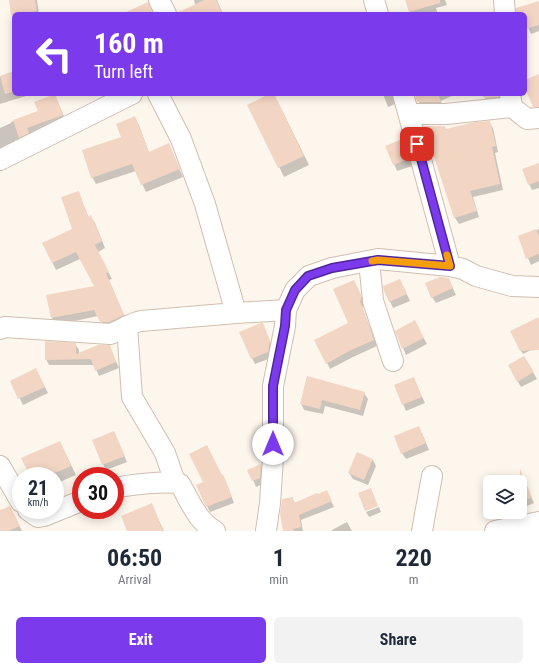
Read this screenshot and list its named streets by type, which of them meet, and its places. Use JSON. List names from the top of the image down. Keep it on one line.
{"page":{"turn":["160 m","Turn left"],"speed":"21 km/h","limit":"30","eta":["06:50","Arrival","1","min","220","m"],"buttons":["Exit","Share"]}}
